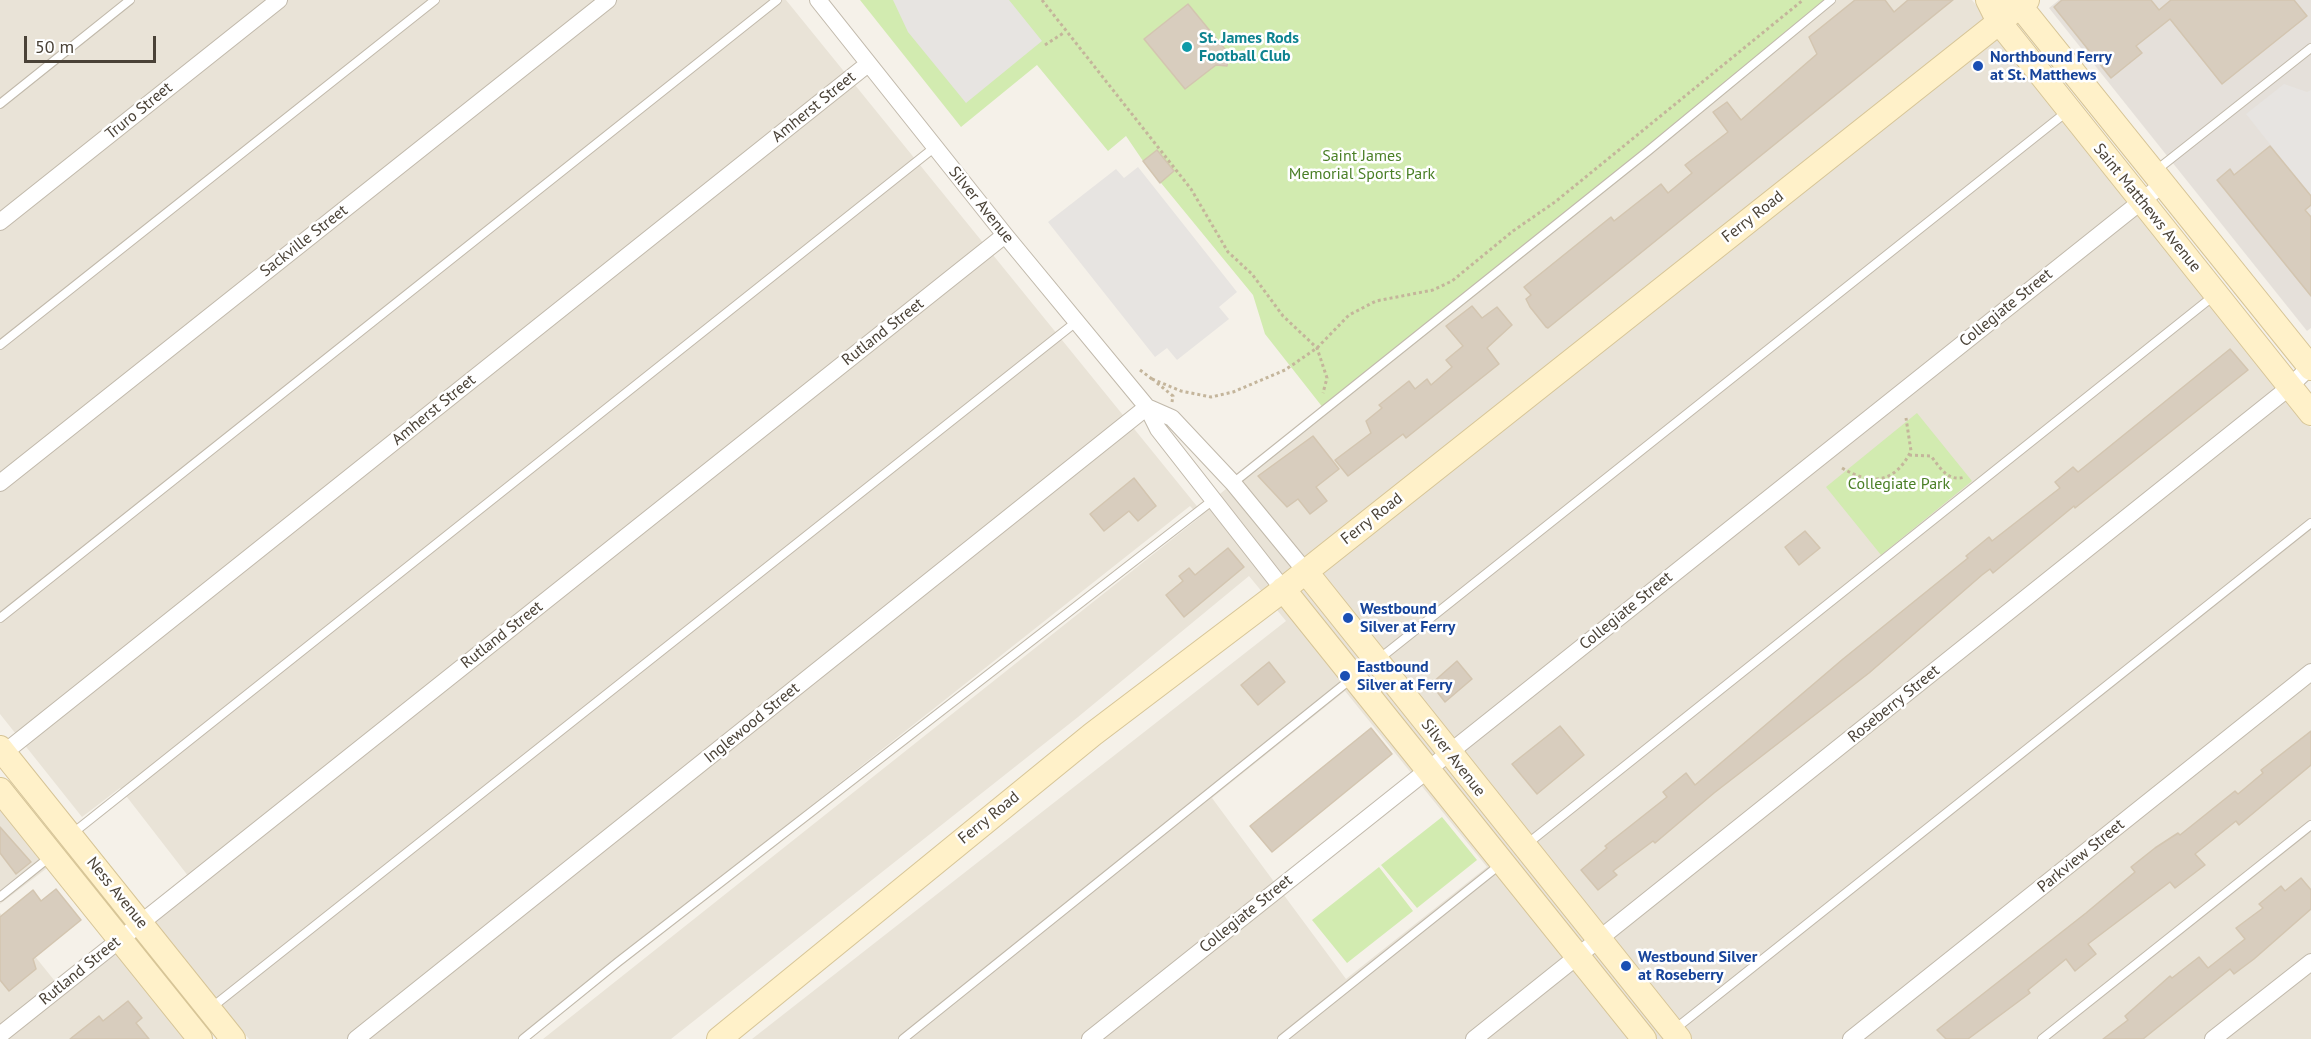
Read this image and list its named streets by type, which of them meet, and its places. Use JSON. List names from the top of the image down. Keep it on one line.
{"streets":{"main road":["Silver Avenue","Saint Matthews Avenue","Ferry Road","Ness Avenue"],"street":["Amherst Street","Truro Street","Sackville Street","Collegiate Street","Rutland Street","Roseberry Street","Inglewood Street","Parkview Street"]},"crossings":[["Amherst Street","Silver Avenue"],["Amherst Street","Ness Avenue"],["Silver Avenue","Ferry Road"],["Silver Avenue","Collegiate Street"],["Silver Avenue","Rutland Street"],["Silver Avenue","Roseberry Street"],["Silver Avenue","Inglewood Street"],["Saint Matthews Avenue","Ferry Road"],["Saint Matthews Avenue","Collegiate Street"],["Saint Matthews Avenue","Roseberry Street"],["Rutland Street","Ness Avenue"]],"parks":["Saint James Memorial Sports Park","Collegiate Park"],"places":["St. James Rods Football Club","Northbound Ferry at St. Matthews","Westbound Silver at Ferry","Eastbound Silver at Ferry","Westbound Silver at Roseberry"],"scale_bar":"50 m"}
